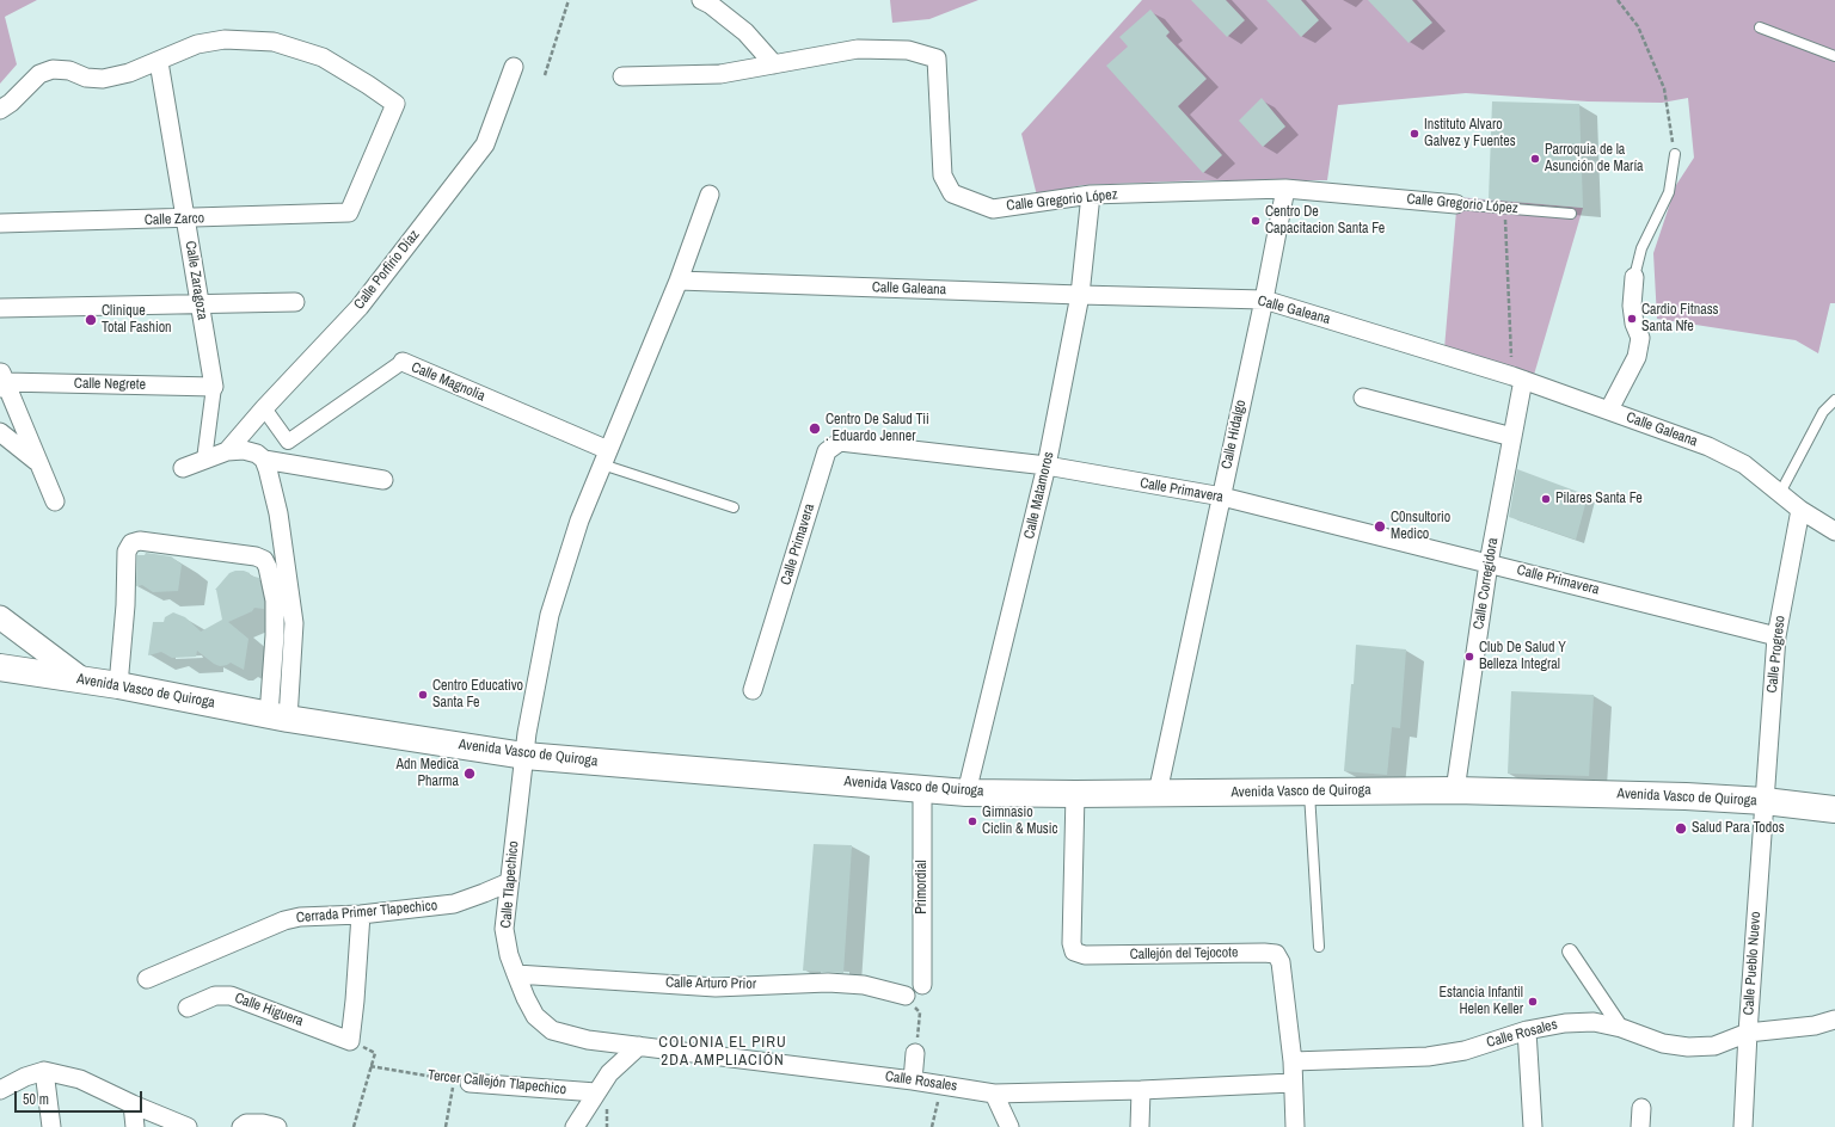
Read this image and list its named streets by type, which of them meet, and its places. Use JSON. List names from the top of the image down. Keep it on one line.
{"streets":{"main road":["Avenida Vasco de Quiroga"],"street":["Calle Gregorio López","Calle Zarco","Calle Porfirio Díaz","Calle Zaragoza","Calle Galeana","Calle Magnolia","Calle Negrete","Calle Hidalgo","Calle Primavera","Calle Matamoros","Calle Corregidora","Calle Progreso","Calle Tlapechico","Primordial","Cerrada Primer Tlapechico","Callejón del Tejocote","Calle Pueblo Nuevo","Calle Arturo Prior","Calle Higuera","Calle Rosales","Tercer Callejón Tlapechico"]},"crossings":[["Calle Gregorio López","Calle Hidalgo"],["Calle Gregorio López","Calle Matamoros"],["Calle Zarco","Calle Zaragoza"],["Calle Porfirio Díaz","Calle Magnolia"],["Calle Zaragoza","Calle Negrete"],["Calle Galeana","Calle Hidalgo"],["Calle Galeana","Calle Matamoros"],["Calle Galeana","Calle Corregidora"],["Calle Galeana","Calle Progreso"],["Calle Hidalgo","Calle Primavera"],["Calle Hidalgo","Avenida Vasco de Quiroga"],["Calle Primavera","Calle Matamoros"],["Calle Primavera","Calle Corregidora"],["Calle Primavera","Calle Progreso"],["Calle Matamoros","Avenida Vasco de Quiroga"],["Calle Corregidora","Avenida Vasco de Quiroga"],["Calle Progreso","Avenida Vasco de Quiroga"],["Calle Progreso","Calle Pueblo Nuevo"],["Avenida Vasco de Quiroga","Calle Tlapechico"],["Avenida Vasco de Quiroga","Primordial"],["Avenida Vasco de Quiroga","Callejón del Tejocote"],["Avenida Vasco de Quiroga","Calle Pueblo Nuevo"],["Calle Tlapechico","Cerrada Primer Tlapechico"],["Calle Tlapechico","Calle Arturo Prior"],["Calle Tlapechico","Calle Rosales"],["Cerrada Primer Tlapechico","Calle Higuera"],["Callejón del Tejocote","Calle Rosales"],["Calle Pueblo Nuevo","Calle Rosales"]],"districts":["COLONIA EL PIRU 2DA AMPLIACIÓN"],"places":["Instituto Alvaro Galvez y Fuentes","Parroquia de la Asunción de María","Centro De Capacitacion Santa Fe","Cardio Fitnass Santa Nfe","Clinique Total Fashion","Centro De Salud Tii . Eduardo Jenner","Pilares Santa Fe","C0nsultorio Medico","Club De Salud Y Belleza Integral","Centro Educativo Santa Fe","Adn Medica Pharma","Gimnasio Ciclin & Music","Salud Para Todos","Estancia Infantil Helen Keller"],"scale_bar":"50 m"}
